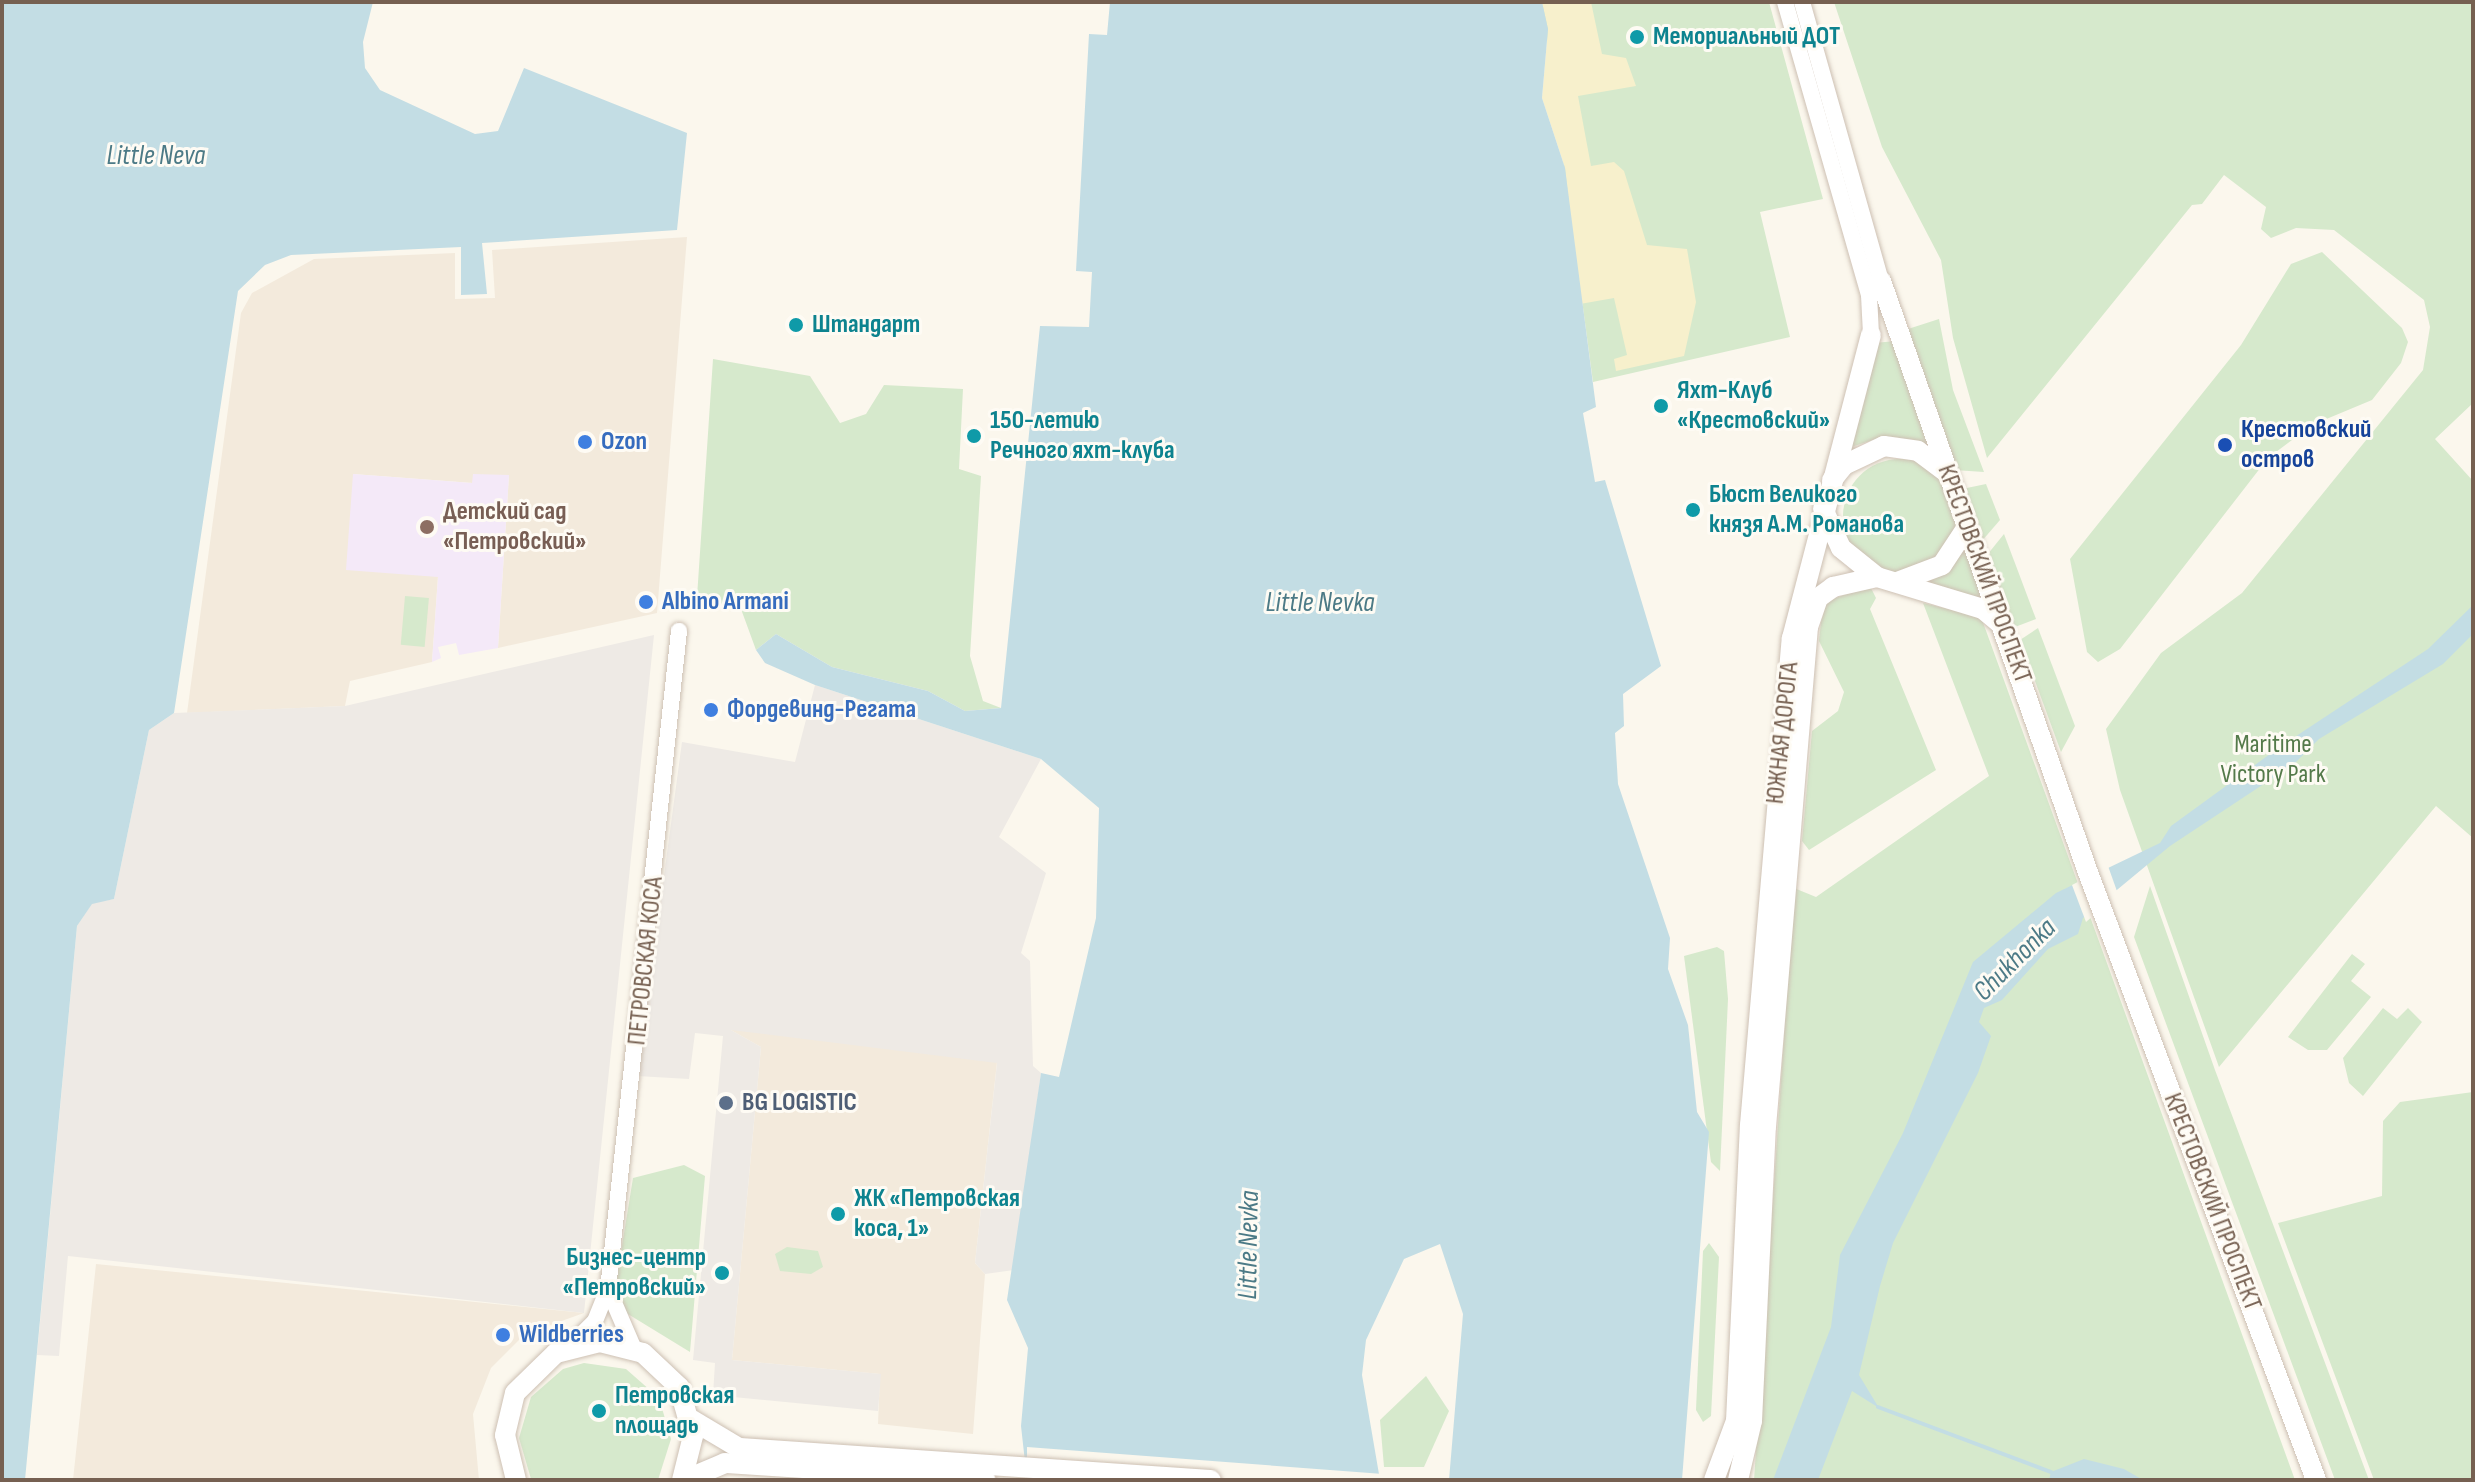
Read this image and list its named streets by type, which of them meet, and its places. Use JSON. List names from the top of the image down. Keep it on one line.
{"streets":{"street":["КРЕСТОВСКИЙ ПРОСПЕКТ","ЮЖНАЯ ДОРОГА","ПЕТРОВСКАЯ КОСА"]},"crossings":[["КРЕСТОВСКИЙ ПРОСПЕКТ","ЮЖНАЯ ДОРОГА"]],"water":["Little Neva","Little Nevka","Chukhonka"],"parks":["Maritime Victory Park"],"places":["Мемориальный ДОТ","Штандарт","Яхт-Клуб «Крестовский»","150-летию Речного яхт-клуба","Ozon","Крестовский остров","Бюст Великого князя А.М. Романова","Детский сад «Петровский»","Albino Armani","Фордевинд-Регата","BG LOGISTIC","ЖК «Петровская коса, 1»","Бизнес-центр «Петровский»","Wildberries","Петровская площадь"]}
